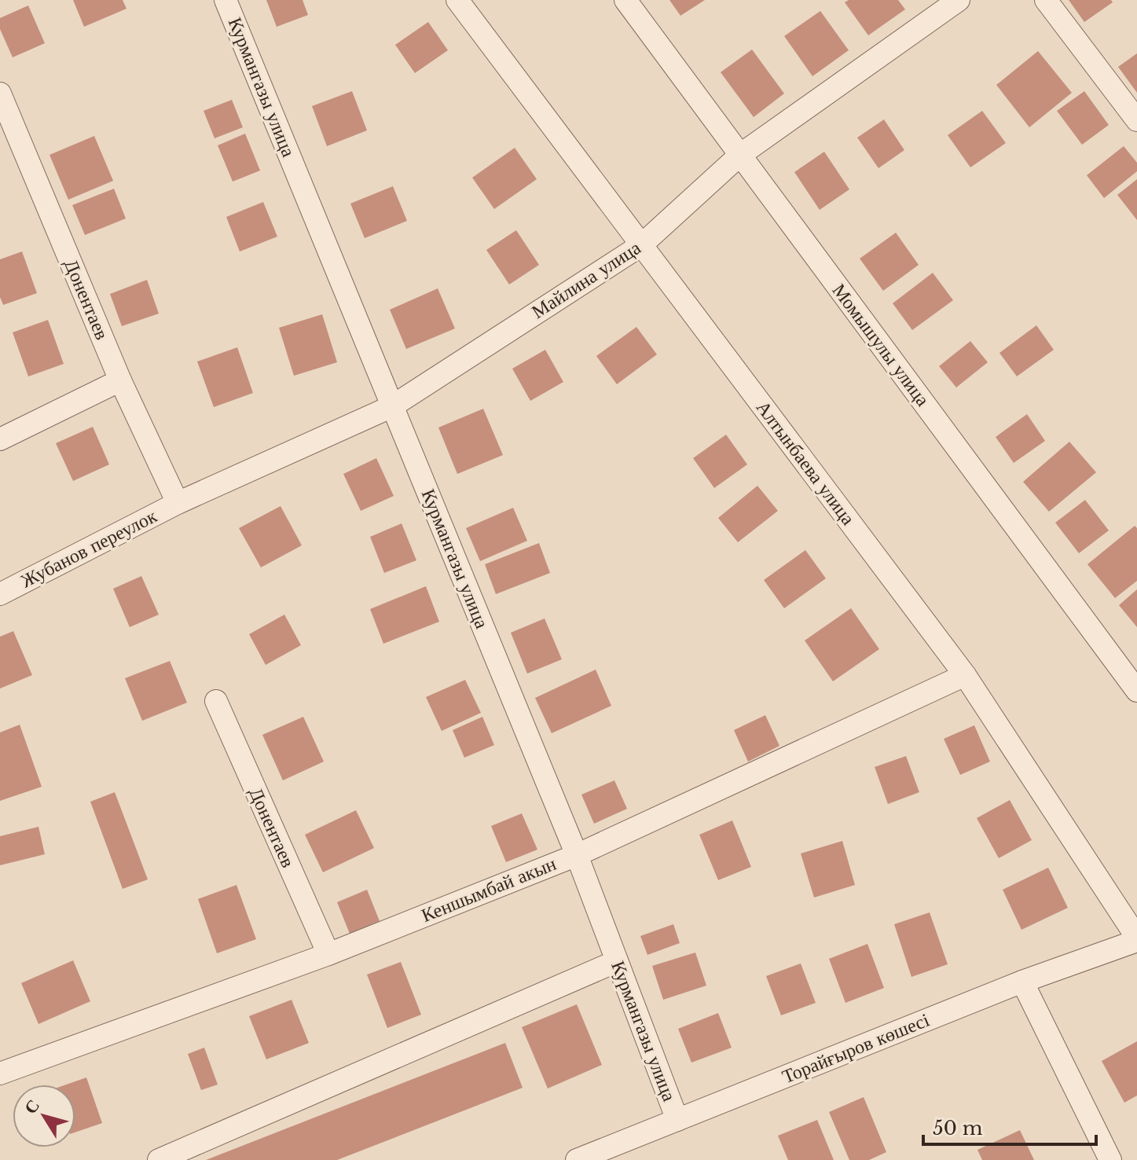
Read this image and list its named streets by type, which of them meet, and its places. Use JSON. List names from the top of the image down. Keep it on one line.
{"streets":{"street":["Курмангазы улица","Майлина улица","Донентаев","Момышулы улица","Алтынбаева улица","Жубанов переулок","Кеншымбай акын","Торайғыров көшесі"]},"crossings":[["Курмангазы улица","Майлина улица"],["Курмангазы улица","Кеншымбай акын"],["Курмангазы улица","Торайғыров көшесі"],["Майлина улица","Донентаев"],["Майлина улица","Момышулы улица"],["Майлина улица","Алтынбаева улица"],["Майлина улица","Жубанов переулок"],["Донентаев","Жубанов переулок"],["Донентаев","Кеншымбай акын"],["Алтынбаева улица","Кеншымбай акын"],["Алтынбаева улица","Торайғыров көшесі"]],"scale_bar":"50 m","north":"top left"}
